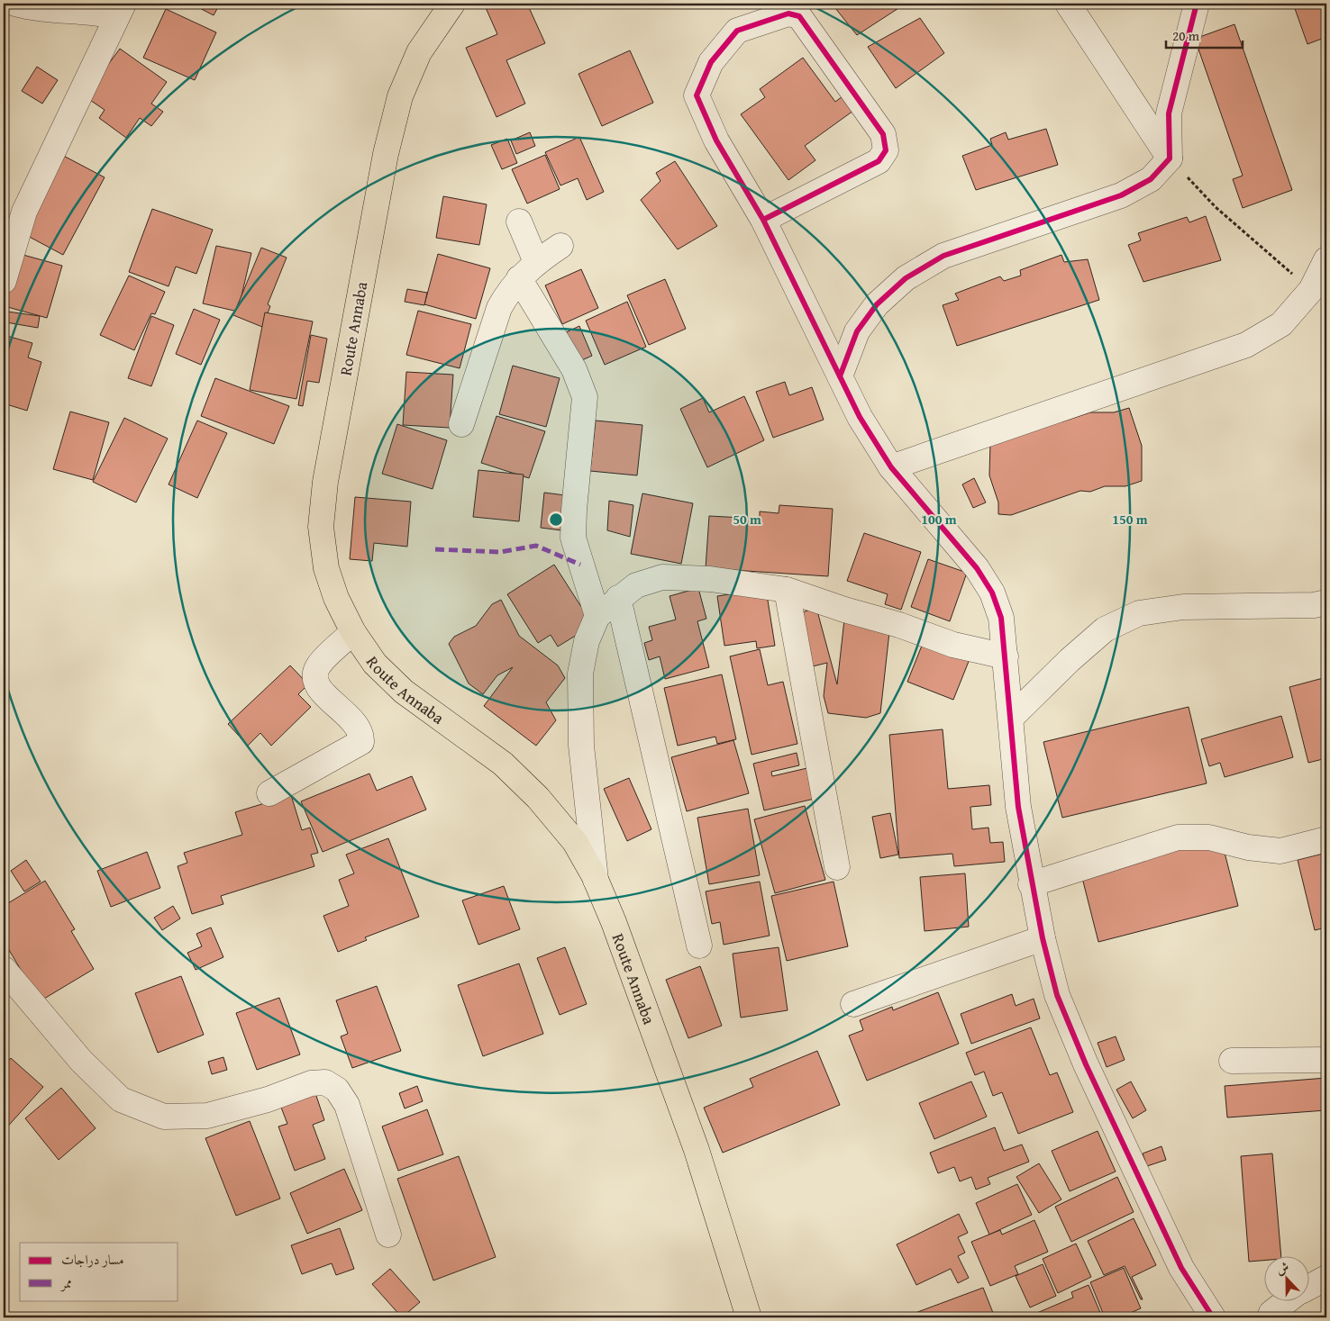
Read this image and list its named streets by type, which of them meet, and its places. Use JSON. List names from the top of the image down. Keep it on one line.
{"streets":{"main road":["Route Annaba"]},"legend":["مسار دراجات","ممر"],"scale_bar":"20 m","north":"top","rings":["50 m","100 m","150 m"]}
